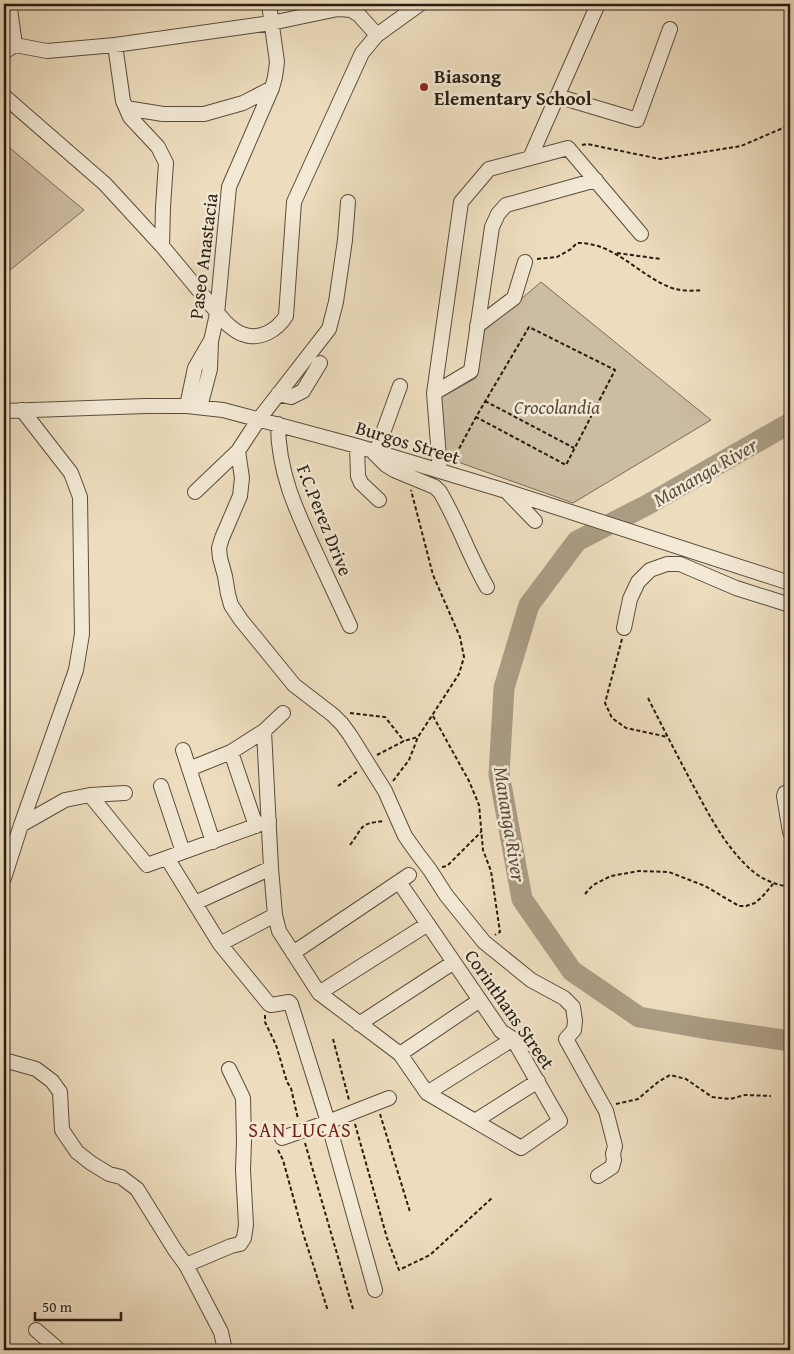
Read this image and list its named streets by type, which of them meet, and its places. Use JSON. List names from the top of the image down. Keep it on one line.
{"streets":{"street":["Paseo Anastacia","Burgos Street","F.C.Perez Drive","Corinthans Street"]},"crossings":[["Paseo Anastacia","Burgos Street"],["Burgos Street","F.C.Perez Drive"]],"districts":["SAN LUCAS"],"water":["Mananga River"],"parks":["Crocolandia"],"places":["Biasong Elementary School"],"scale_bar":"50 m"}
